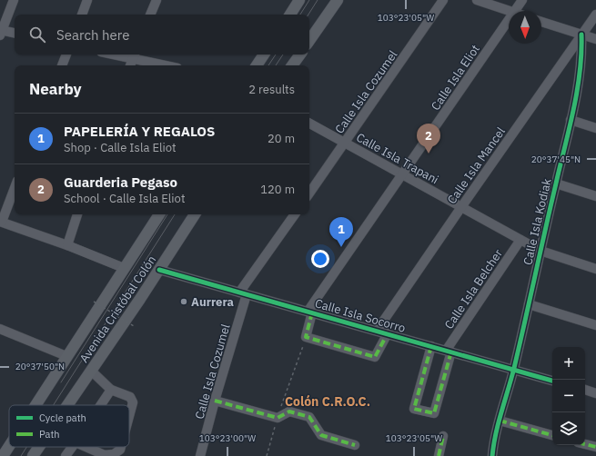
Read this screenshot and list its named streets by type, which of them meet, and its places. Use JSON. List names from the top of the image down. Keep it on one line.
{"streets":{"main road":["Avenida Cristóbal Colón"],"street":["Calle Isla Eliot","Calle Isla Cozumel","Calle Isla Trapani","Calle Isla Mancel","Calle Isla Kodiak","Calle Isla Belcher","Calle Isla Socorro"]},"crossings":[["Calle Isla Eliot","Calle Isla Trapani"],["Calle Isla Eliot","Calle Isla Socorro"],["Calle Isla Cozumel","Calle Isla Trapani"],["Calle Isla Cozumel","Calle Isla Socorro"],["Calle Isla Trapani","Calle Isla Mancel"],["Calle Isla Trapani","Calle Isla Kodiak"],["Calle Isla Trapani","Calle Isla Belcher"],["Calle Isla Mancel","Calle Isla Kodiak"],["Calle Isla Mancel","Calle Isla Socorro"],["Calle Isla Kodiak","Calle Isla Socorro"],["Calle Isla Belcher","Calle Isla Socorro"],["Avenida Cristóbal Colón","Calle Isla Socorro"]],"districts":["Colón C.R.O.C."],"places":["Aurrera"],"legend":["Cycle path","Path"],"north":"bottom","page":{"search":"Search here","heading":["Nearby","2 results"],"list":[{"mark":"1","name":"PAPELERÍA Y REGALOS","note":"Shop · Calle Isla Eliot","value":"20 m"},{"mark":"2","name":"Guarderia Pegaso","note":"School · Calle Isla Eliot","value":"120 m"}],"pins":["2","1"],"map_buttons":["+","−"]},"coordinates":["103°23'05\"W","20°37'45\"N","20°37'50\"N","103°23'00\"W"]}
